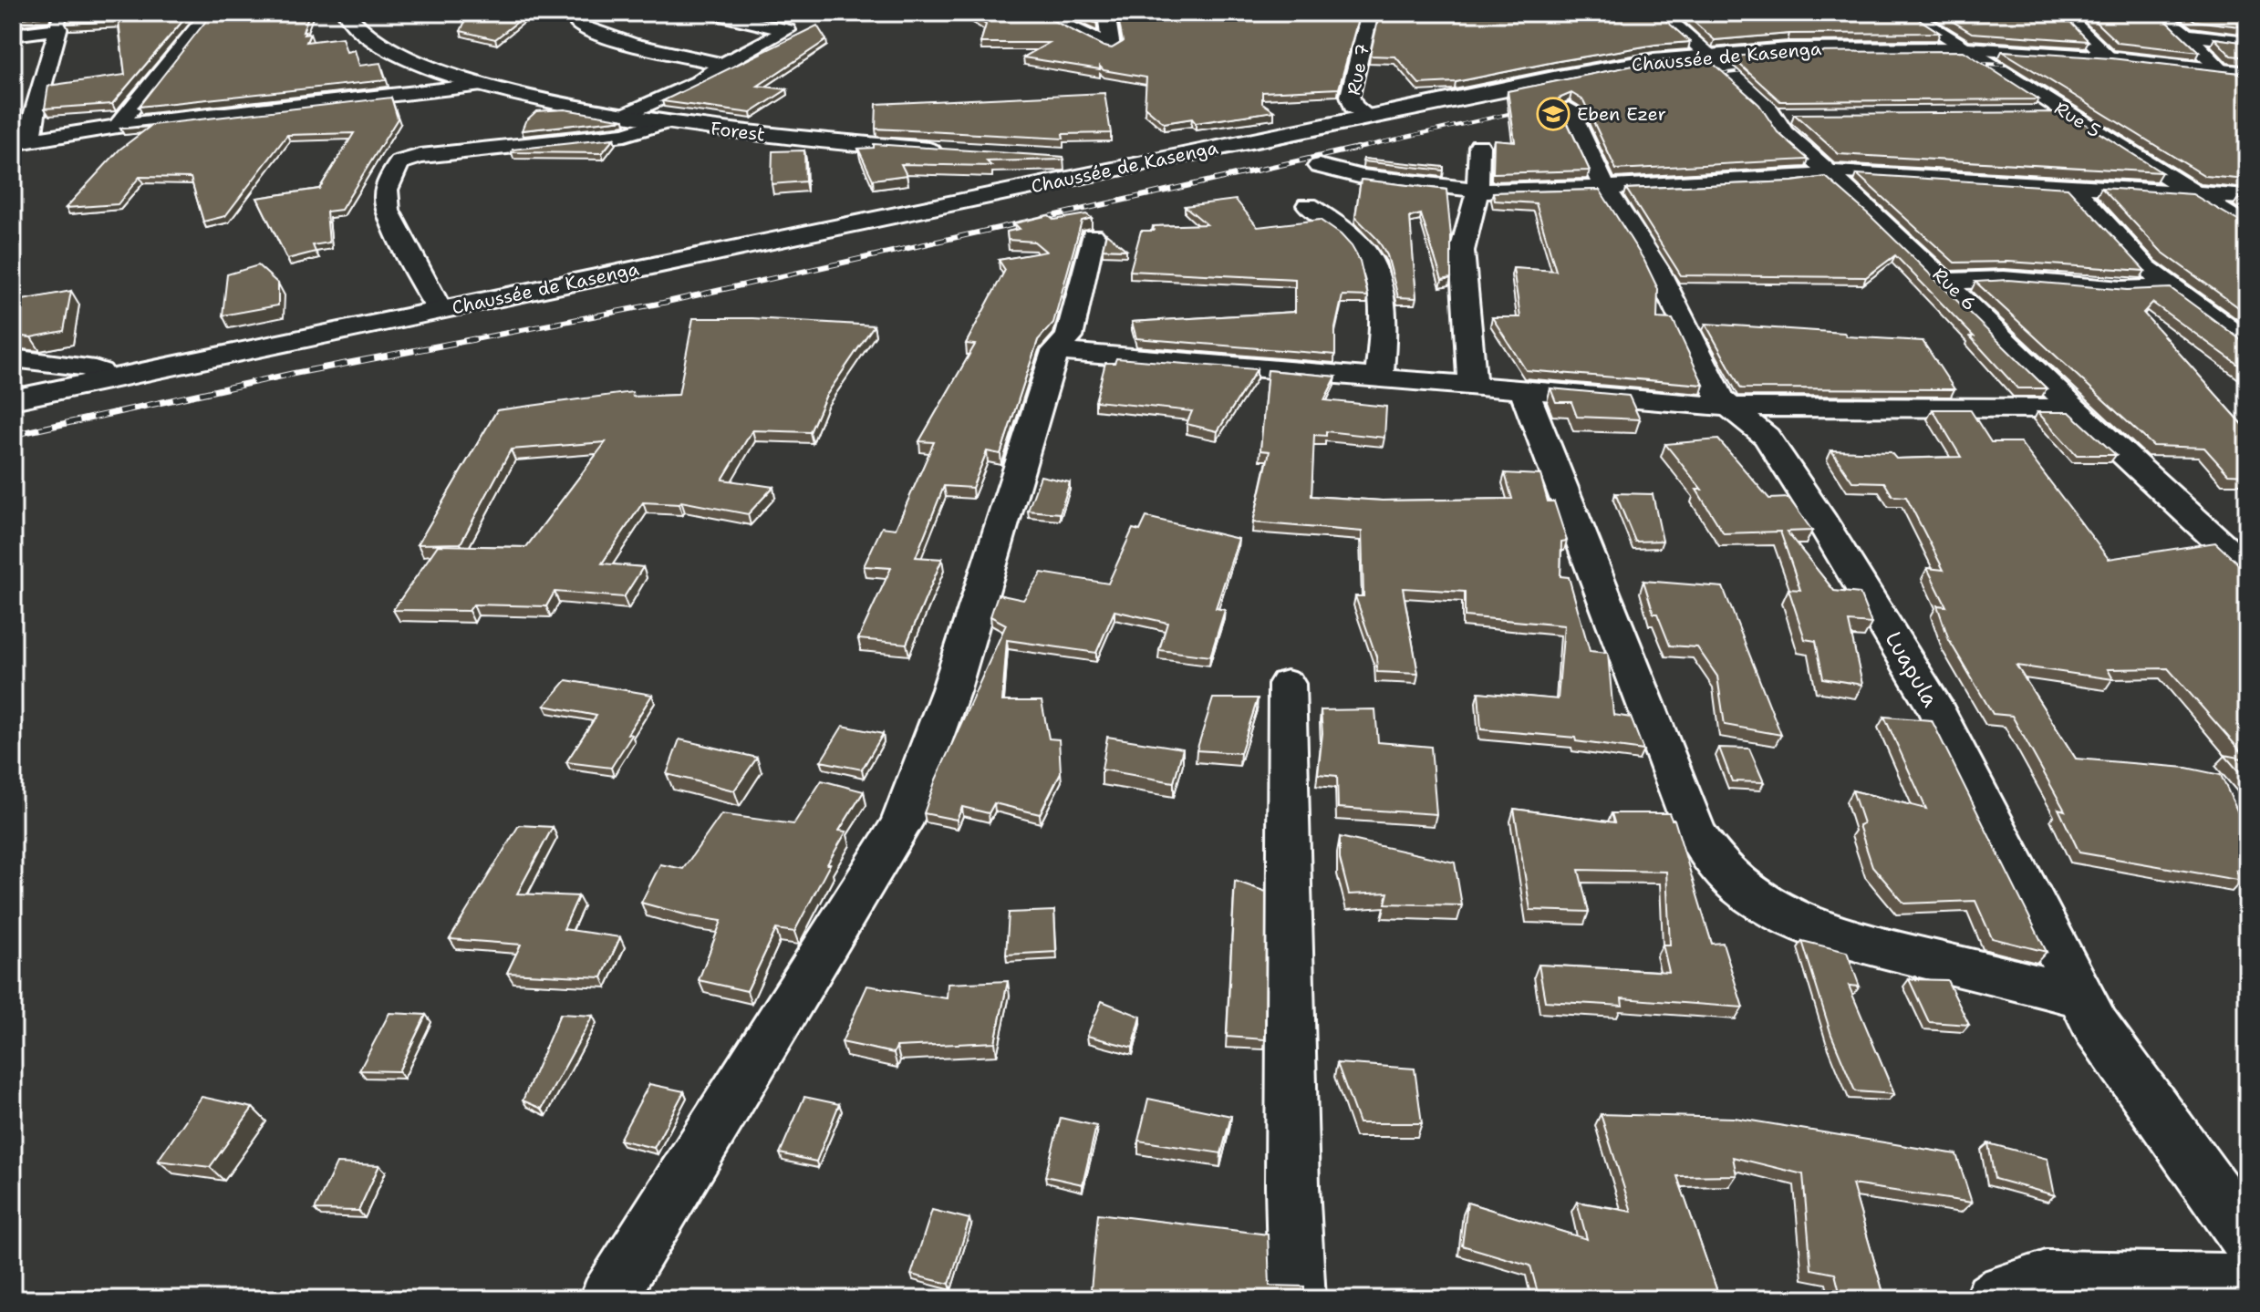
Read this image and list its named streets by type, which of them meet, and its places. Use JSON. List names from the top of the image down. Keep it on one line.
{"streets":{"main road":["Chaussée de Kasenga","Forest"],"street":["Rue 7","Rue 5","Rue 6","Luapula"]},"crossings":[["Chaussée de Kasenga","Rue 7"],["Chaussée de Kasenga","Rue 5"],["Chaussée de Kasenga","Rue 6"]],"places":{"school or university":["Eben Ezer"]}}
